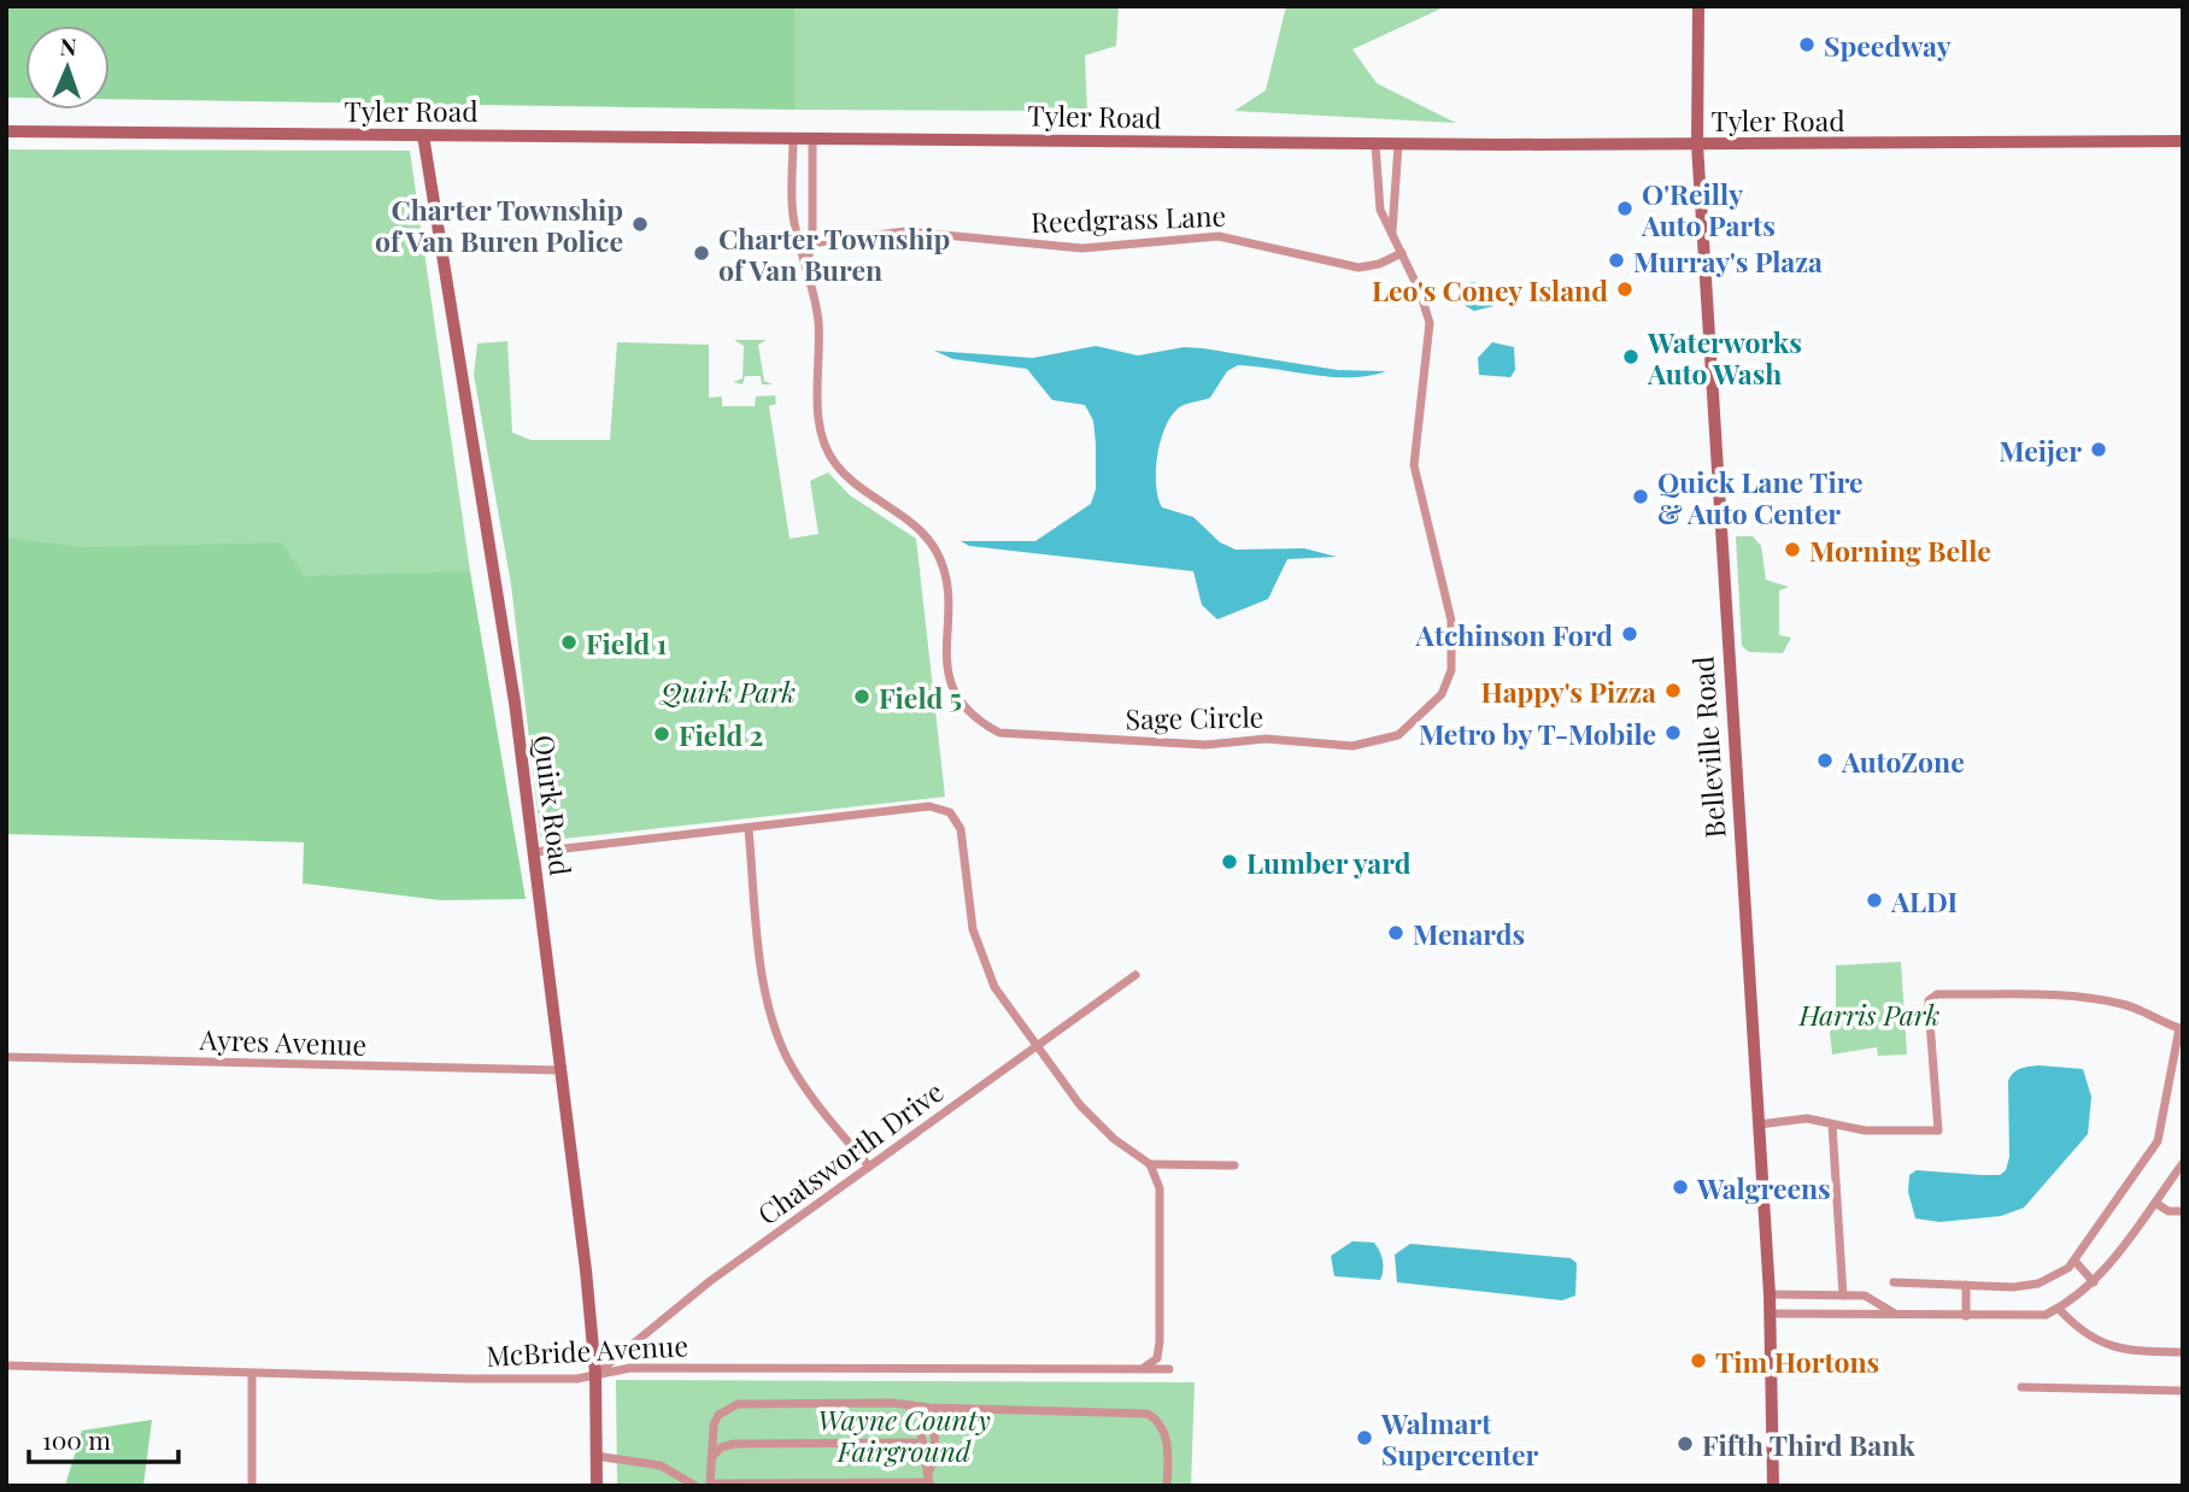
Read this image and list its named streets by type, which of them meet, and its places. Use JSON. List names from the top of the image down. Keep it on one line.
{"streets":{"street":["Tyler Road","Reedgrass Lane","Sage Circle","Belleville Road","Quirk Road","Ayres Avenue","Chatsworth Drive","McBride Avenue"]},"crossings":[["Tyler Road","Sage Circle"],["Tyler Road","Belleville Road"],["Tyler Road","Quirk Road"],["Reedgrass Lane","Sage Circle"],["Quirk Road","Ayres Avenue"],["Quirk Road","Chatsworth Drive"],["Quirk Road","McBride Avenue"],["Chatsworth Drive","McBride Avenue"]],"parks":["Quirk Park","Harris Park","Wayne County Fairground"],"places":["Speedway","O'Reilly Auto Parts","Charter Township of Van Buren Police","Charter Township of Van Buren","Murray's Plaza","Leo's Coney Island","Waterworks Auto Wash","Meijer","Quick Lane Tire & Auto Center","Morning Belle","Atchinson Ford","Field 1","Happy's Pizza","Field 5","Metro by T-Mobile","Field 2","AutoZone","Lumber yard","ALDI","Menards","Walgreens","Tim Hortons","Walmart Supercenter","Fifth Third Bank"],"scale_bar":"100 m","north":"top"}
